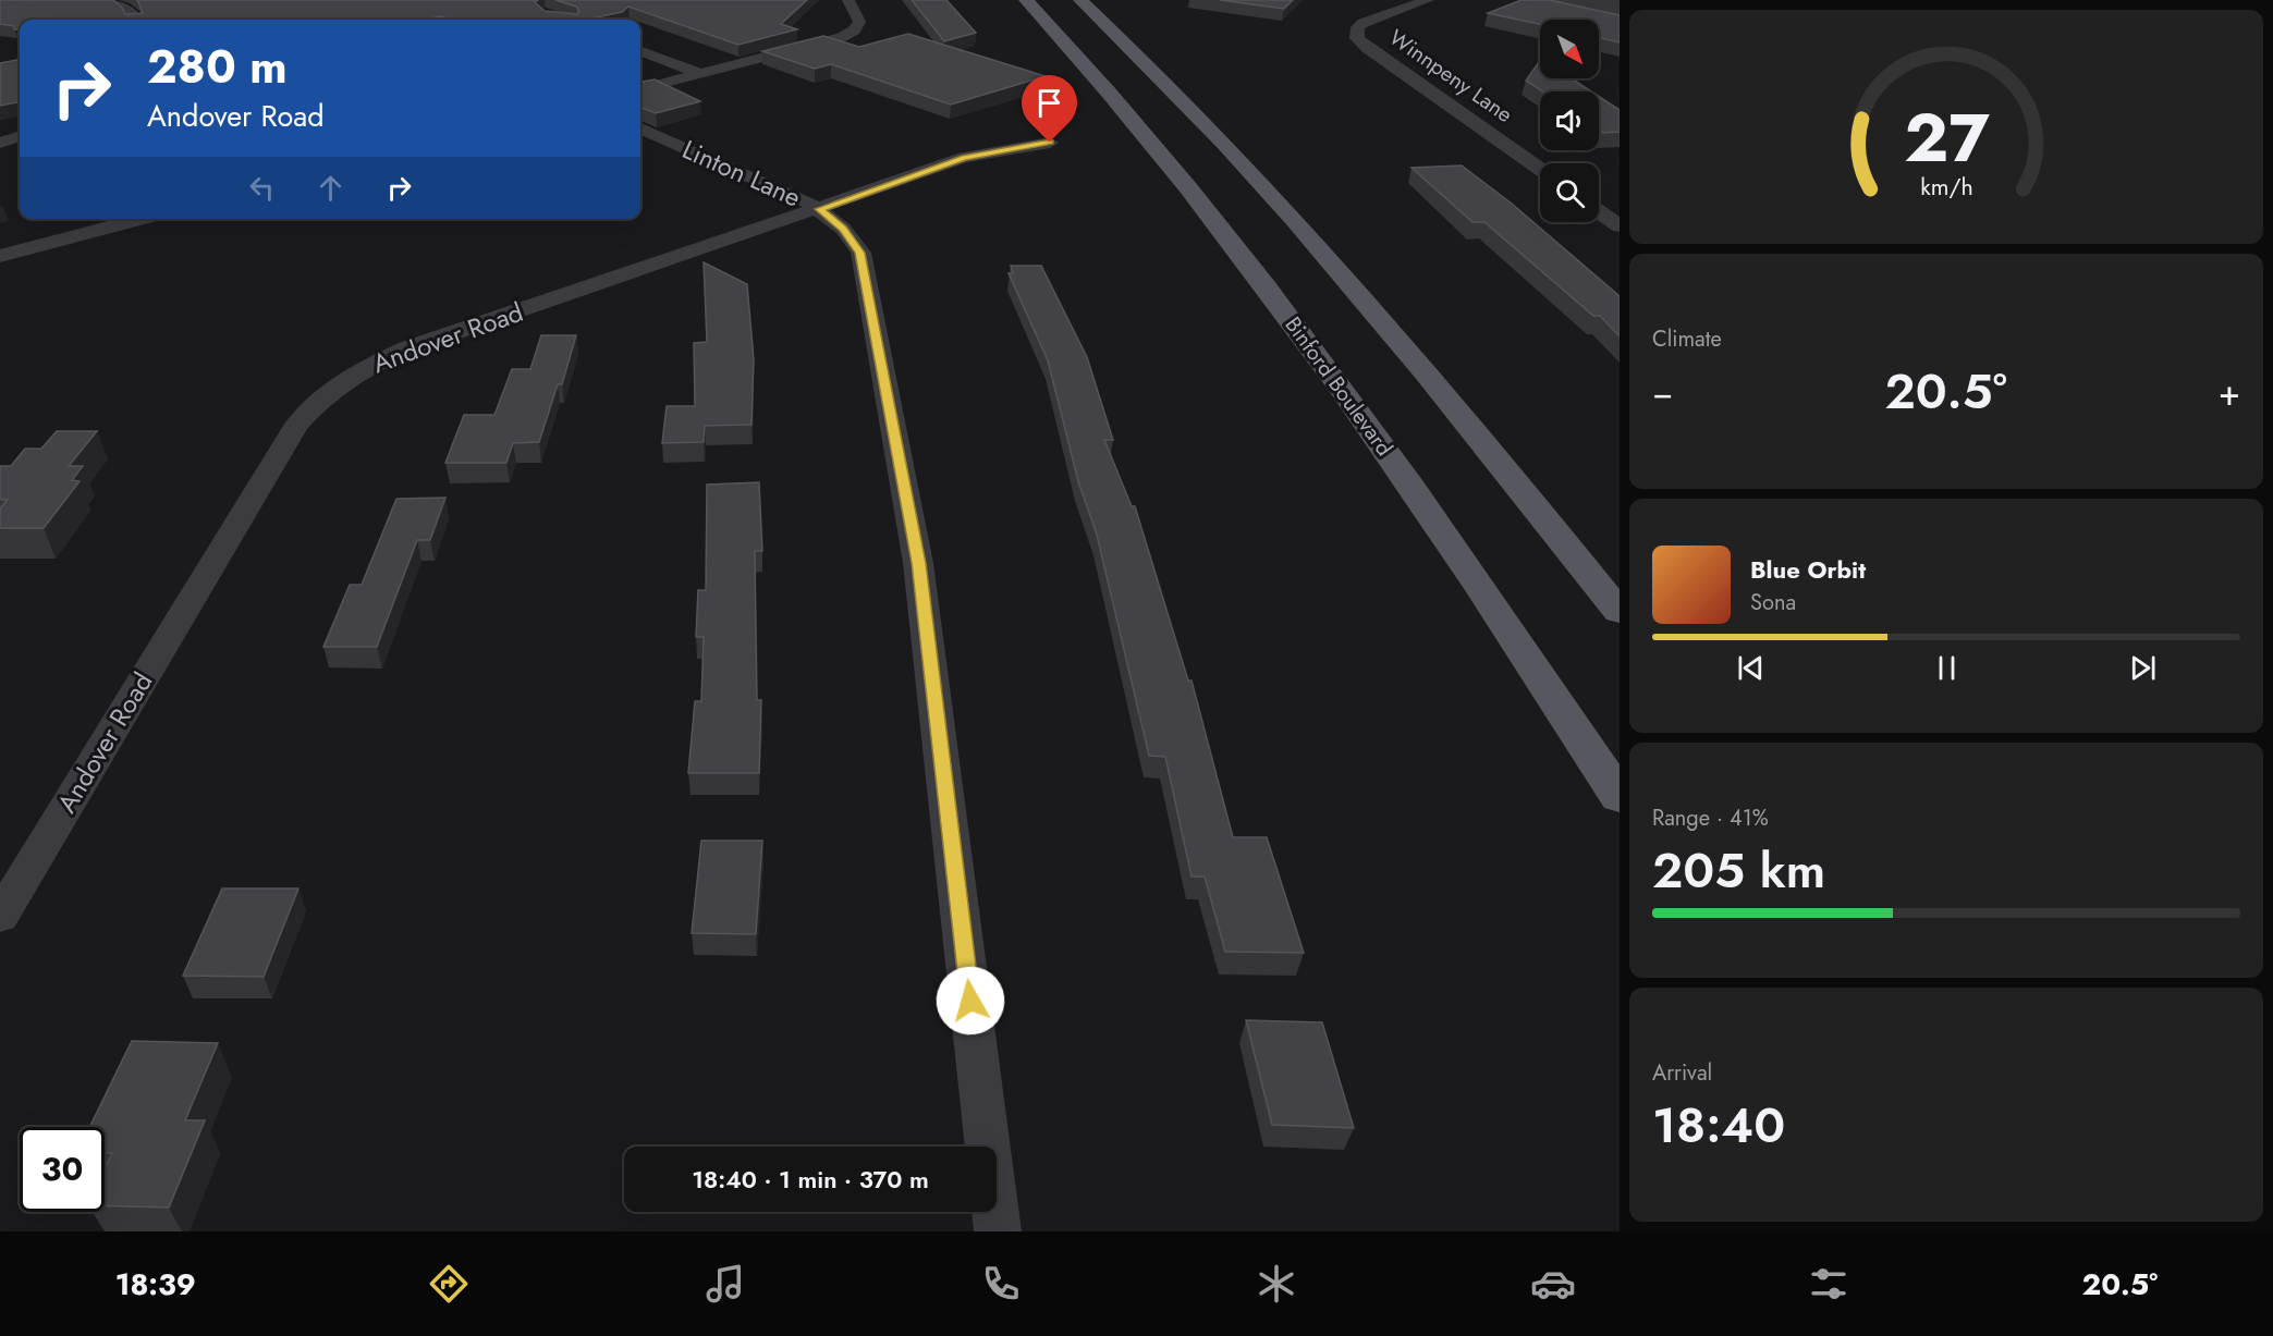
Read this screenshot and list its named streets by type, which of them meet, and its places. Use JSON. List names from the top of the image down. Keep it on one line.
{"streets":{"main road":["Binford Boulevard"],"street":["Winnpeny Lane","Linton Lane","Andover Road"]},"crossings":[["Linton Lane","Andover Road"]],"north":"bottom right","page":{"turn":["280 m","Andover Road"],"tile":["Climate",["Range · 41%","205 km"],["Arrival","18:40"]],"heat":["−","20.5°","+"],"song":["Blue Orbit","Sona"],"limit":"30","trip":"18:40 · 1 min · 370 m","tabs":["18:39","20.5°"],"gauge":["27","km/h"]}}
